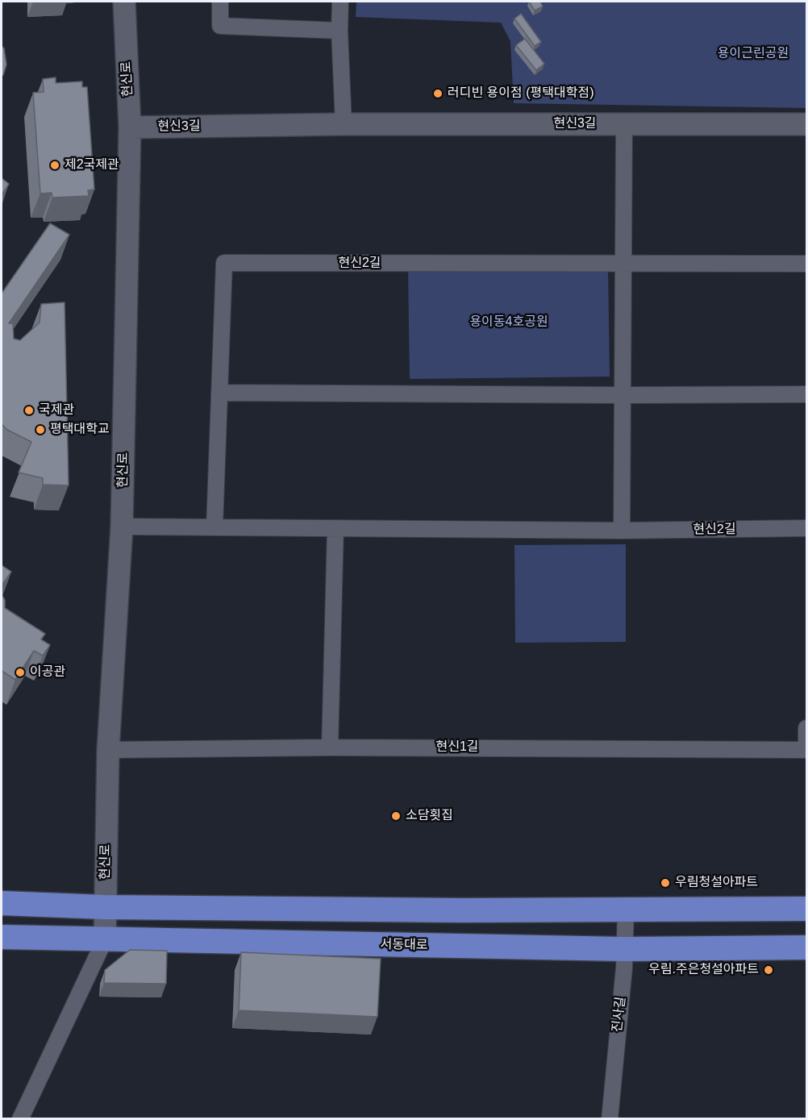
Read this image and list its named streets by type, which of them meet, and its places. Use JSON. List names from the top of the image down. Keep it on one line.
{"streets":{"main road":["현신로","현신3길","서동대로"],"street":["현신2길","현신1길","진사길"]},"crossings":[["현신로","현신3길"],["현신로","현신2길"],["현신로","현신1길"],["현신로","서동대로"],["서동대로","진사길"]],"parks":["용이근린공원","용이동4호공원"],"places":["러디빈 용이점 (평택대학점)","제2국제관","국제관","평택대학교","이공관","소담횟집","우림청설아파트","우림.주은청설아파트"]}
